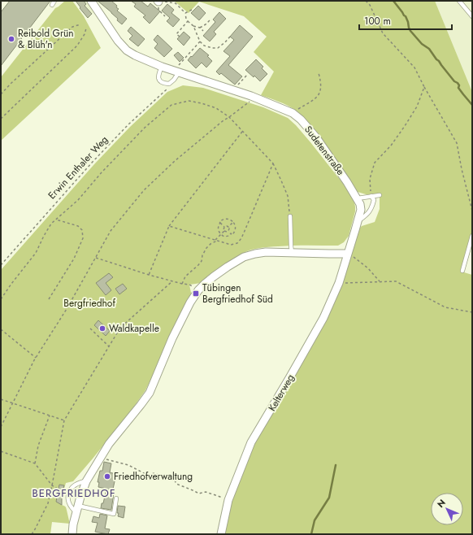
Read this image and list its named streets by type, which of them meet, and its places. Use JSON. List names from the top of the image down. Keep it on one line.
{"streets":{"street":["Sudetenstraße","Kelterweg"],"path":["Erwin Enthaler Weg"]},"crossings":[["Sudetenstraße","Erwin Enthaler Weg"],["Sudetenstraße","Kelterweg"]],"districts":["BERGFRIEDHOF"],"parks":["Bergfriedhof"],"places":{"other":["Reibold Grün & Blüh'n","Waldkapelle","Friedhofverwaltung"],"transit":["Tübingen Bergfriedhof Süd"]},"scale_bar":"100 m","north":"top left"}
